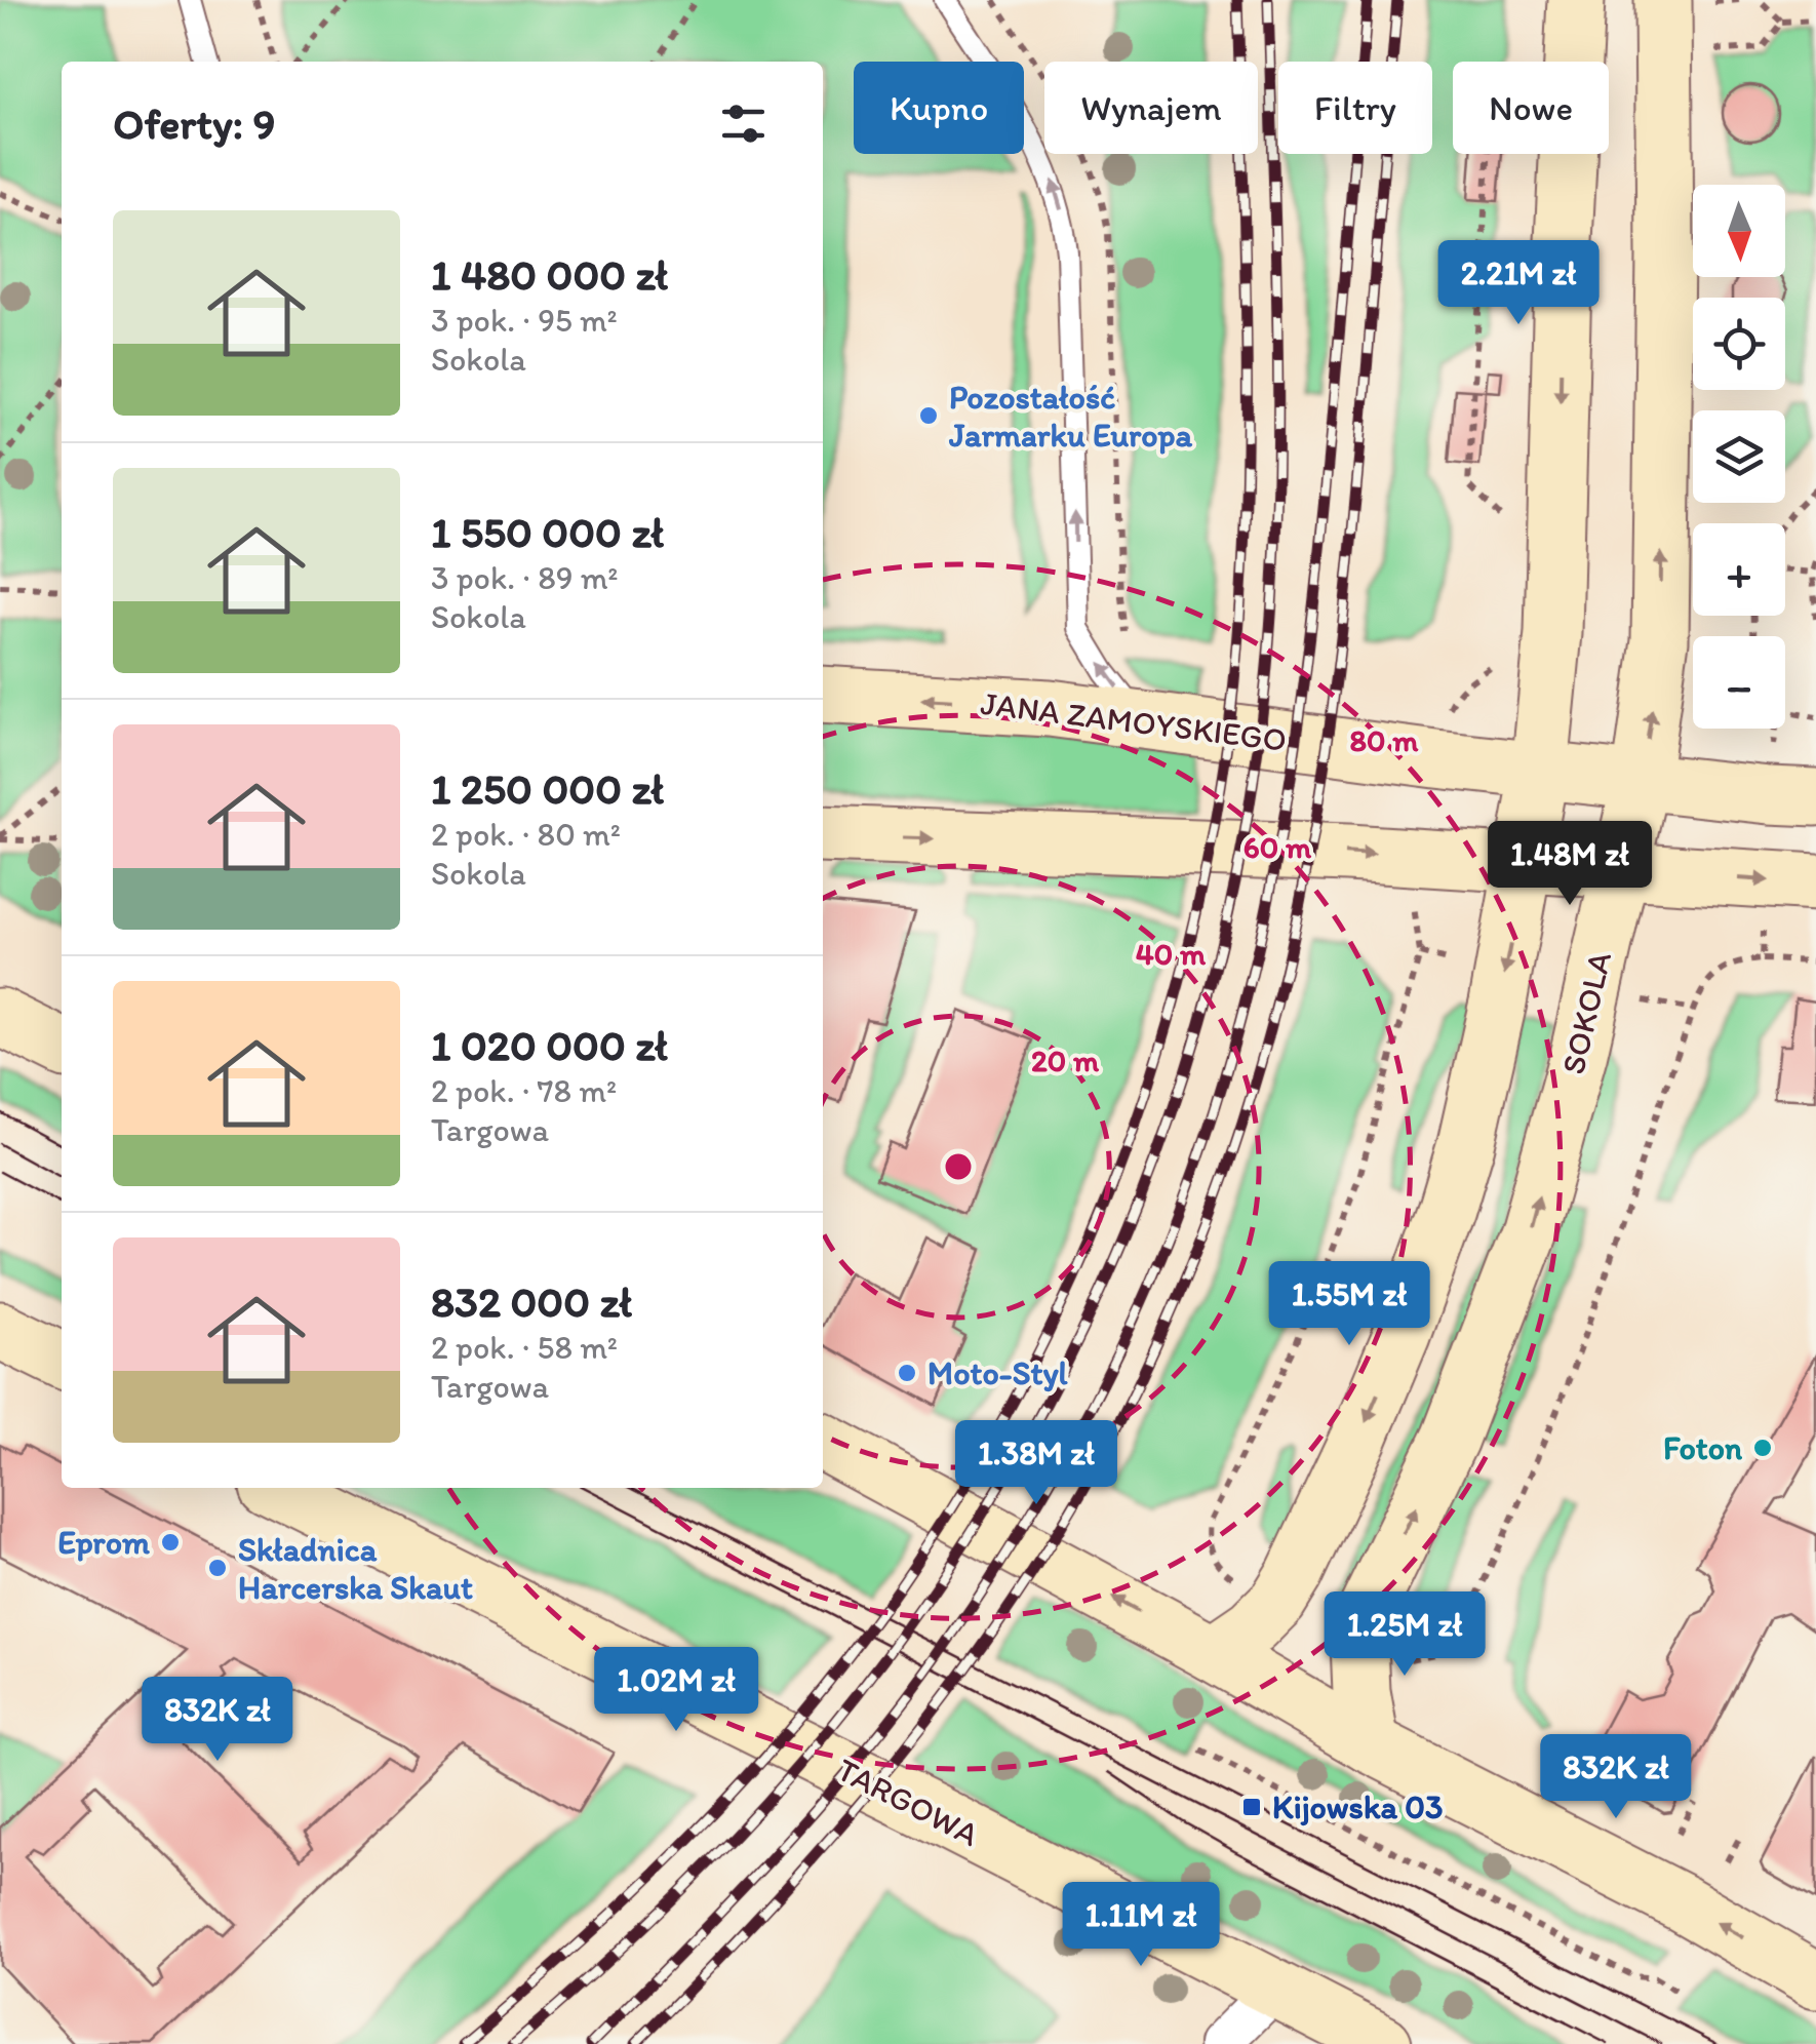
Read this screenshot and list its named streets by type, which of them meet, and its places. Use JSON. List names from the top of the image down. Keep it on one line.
{"streets":{"street":["JANA ZAMOYSKIEGO","SOKOLA","TARGOWA"]},"crossings":[["JANA ZAMOYSKIEGO","SOKOLA"]],"places":{"other":["Pozostałość Jarmarku Europa","Moto-Styl","Foton","Eprom","Składnica Harcerska Skaut"],"transit":["Kijowska 03"]},"north":"bottom","page":{"chip":["Kupno","Wynajem","Filtry","Nowe"],"heading":"Oferty: 9","map_buttons":["+","−"],"list":[{"name":"1 480 000 zł","note":"3 pok. · 95 m² · Sokola"},{"name":"1 550 000 zł","note":"3 pok. · 89 m² · Sokola"},{"name":"1 250 000 zł","note":"2 pok. · 80 m² · Sokola"},{"name":"1 020 000 zł","note":"2 pok. · 78 m² · Targowa"},{"name":"832 000 zł","note":"2 pok. · 58 m² · Targowa"}],"price":["2.21M zł","1.48M zł","1.55M zł","1.38M zł","1.25M zł","1.02M zł","832K zł","832K zł","1.11M zł"]},"rings":["80 m","60 m","40 m","20 m"]}
